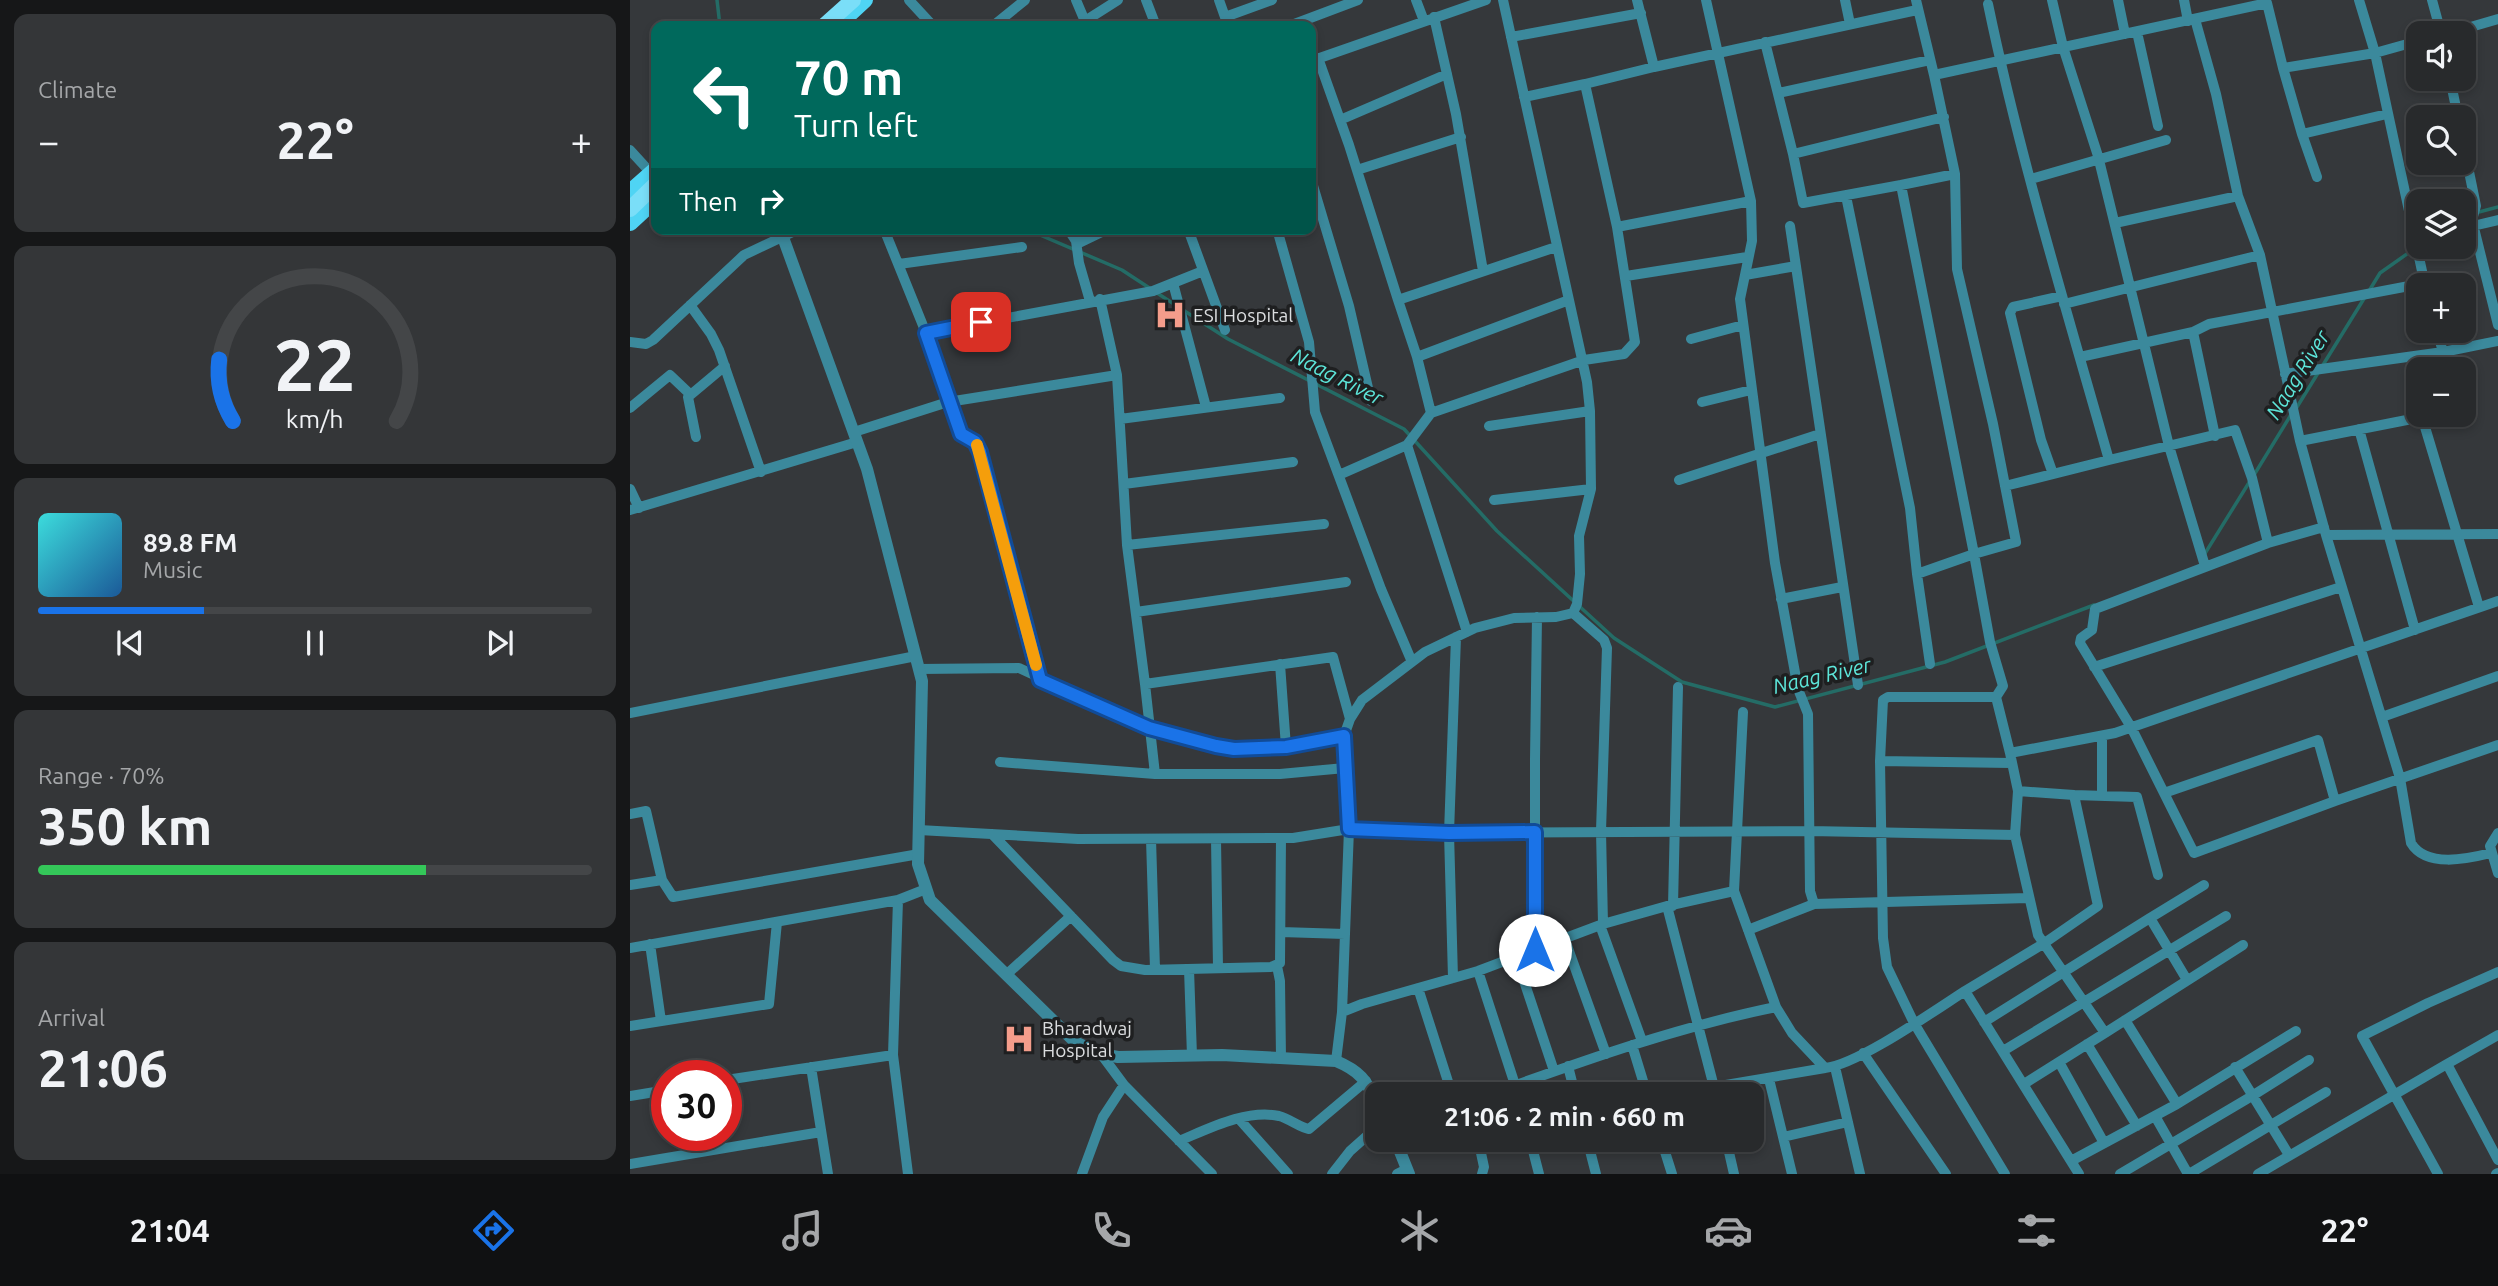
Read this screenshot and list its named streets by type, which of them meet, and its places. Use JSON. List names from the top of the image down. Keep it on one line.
{"water":["Naag River"],"places":{"hospital":["ESI Hospital","Bharadwaj Hospital"]},"page":{"tile":["Climate",["Range · 70%","350 km"],["Arrival","21:06"]],"map_buttons":["+","−"],"turn":["70 m","Turn left"],"heat":["−","22°","+"],"then":"Then","song":["89.8 FM","Music"],"limit":"30","trip":"21:06 · 2 min · 660 m","tabs":["21:04","22°"],"gauge":["22","km/h"]}}
